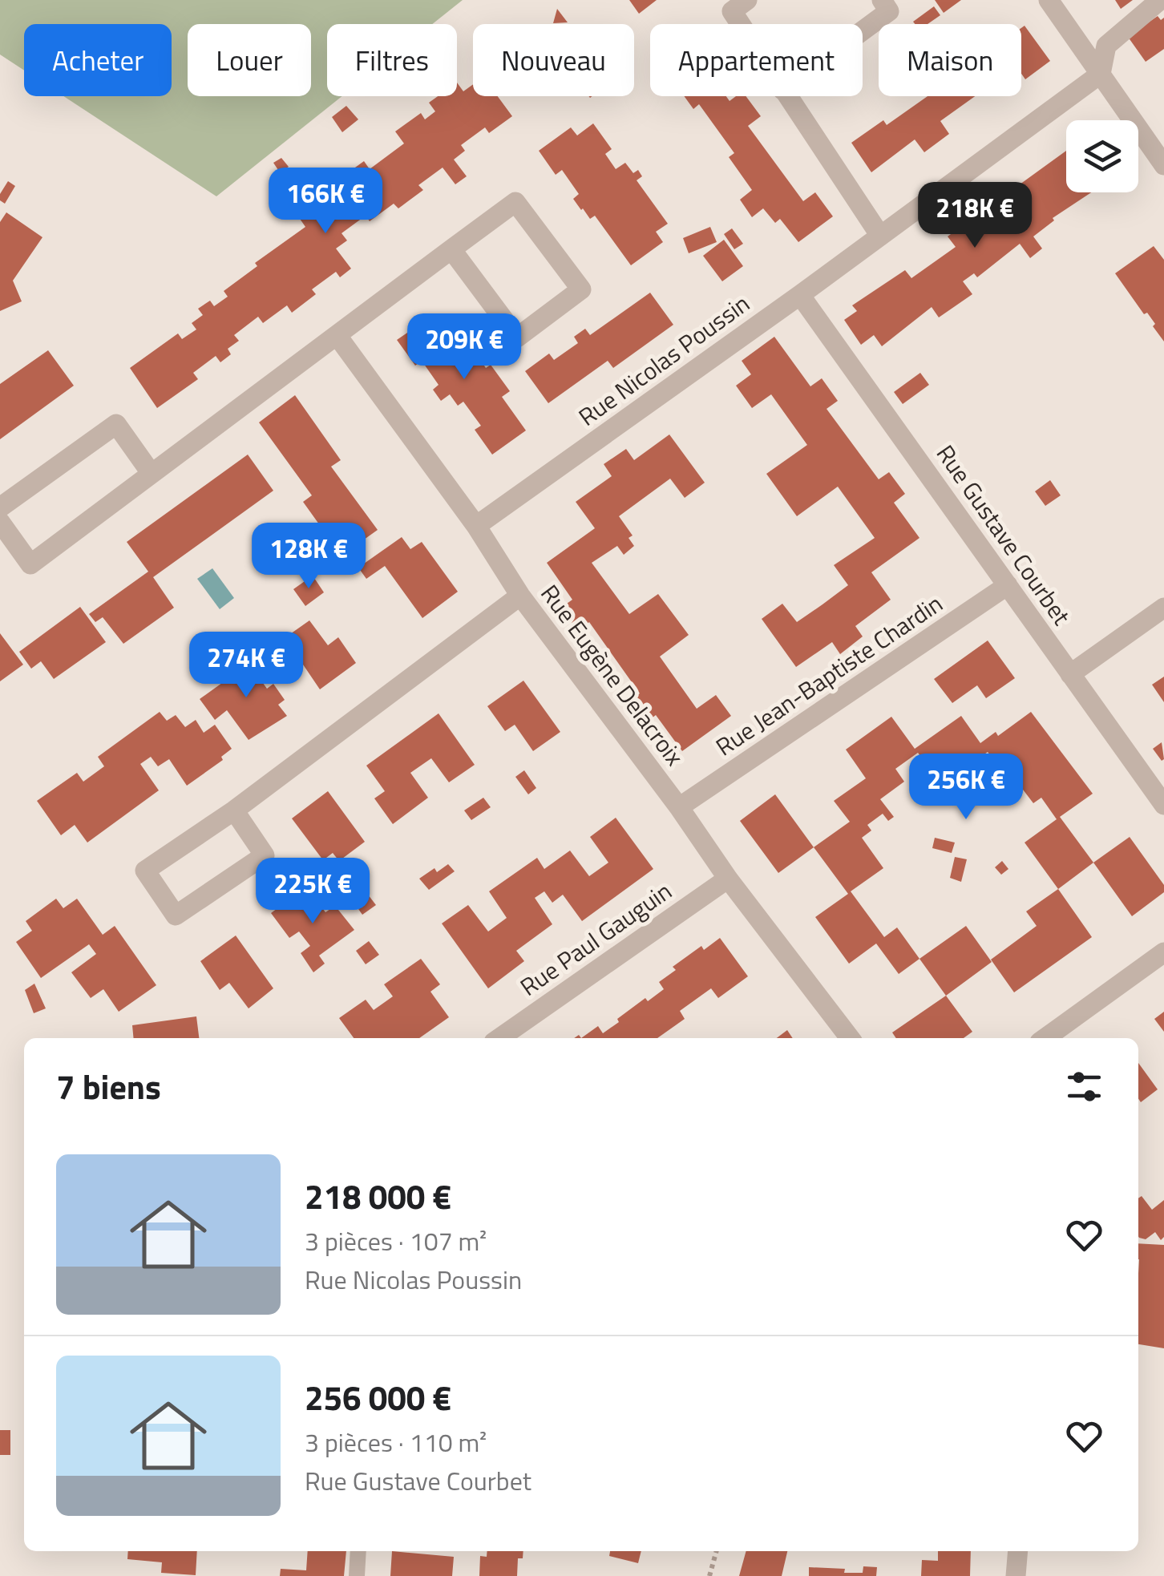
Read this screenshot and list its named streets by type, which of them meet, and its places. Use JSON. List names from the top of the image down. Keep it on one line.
{"streets":{"street":["Rue Nicolas Poussin","Rue Gustave Courbet","Rue Eugène Delacroix","Rue Jean-Baptiste Chardin","Rue Paul Gauguin"]},"crossings":[["Rue Nicolas Poussin","Rue Gustave Courbet"],["Rue Nicolas Poussin","Rue Eugène Delacroix"],["Rue Gustave Courbet","Rue Jean-Baptiste Chardin"],["Rue Eugène Delacroix","Rue Jean-Baptiste Chardin"],["Rue Eugène Delacroix","Rue Paul Gauguin"]],"page":{"chip":["Acheter","Louer","Filtres","Nouveau","Appartement","Maison"],"price":["166K €","218K €","209K €","128K €","274K €","256K €","225K €"],"heading":"7 biens","list":[{"name":"218 000 €","note":"3 pièces · 107 m² · Rue Nicolas Poussin"},{"name":"256 000 €","note":"3 pièces · 110 m² · Rue Gustave Courbet"}]}}
